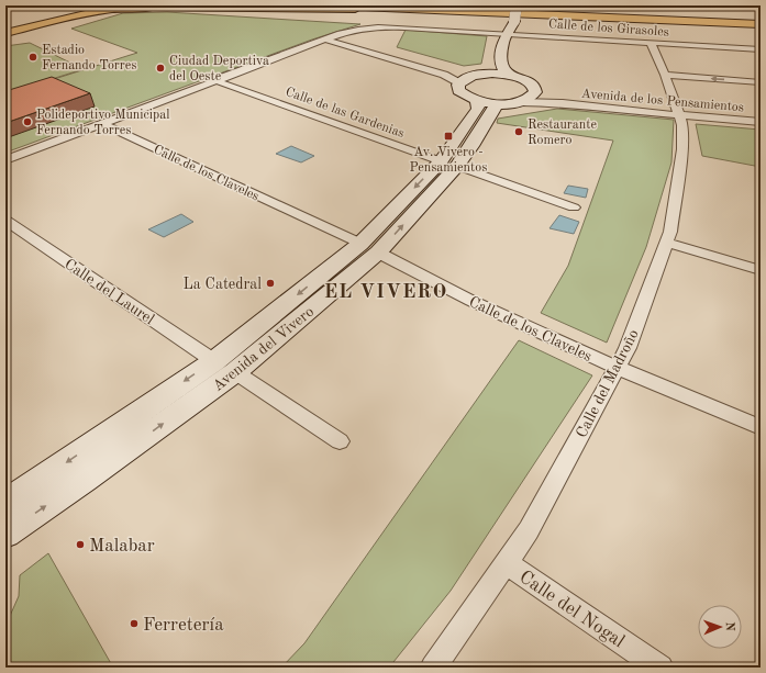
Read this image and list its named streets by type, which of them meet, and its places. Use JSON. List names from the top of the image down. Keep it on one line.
{"streets":{"main road":["Avenida del Vivero"],"street":["Calle de los Girasoles","Avenida de los Pensamientos","Calle de las Gardenias","Calle de los Claveles","Calle del Laurel","Calle del Madroño","Calle del Nogal"]},"crossings":[["Calle de los Girasoles","Calle de las Gardenias"],["Calle de los Girasoles","Calle de los Claveles"],["Calle de los Girasoles","Calle del Madroño"],["Avenida de los Pensamientos","Avenida del Vivero"],["Avenida de los Pensamientos","Calle del Madroño"],["Calle de las Gardenias","Avenida del Vivero"],["Calle de los Claveles","Avenida del Vivero"],["Calle de los Claveles","Calle del Madroño"],["Calle del Laurel","Avenida del Vivero"],["Calle del Madroño","Calle del Nogal"]],"districts":["EL VIVERO"],"places":{"other":["Estadio Fernando Torres","Ciudad Deportiva del Oeste","Polideportivo Municipal Fernando Torres","Restaurante Romero","La Catedral","Malabar","Ferretería"],"transit":["Av. Vivero - Pensamientos"]},"north":"right"}
